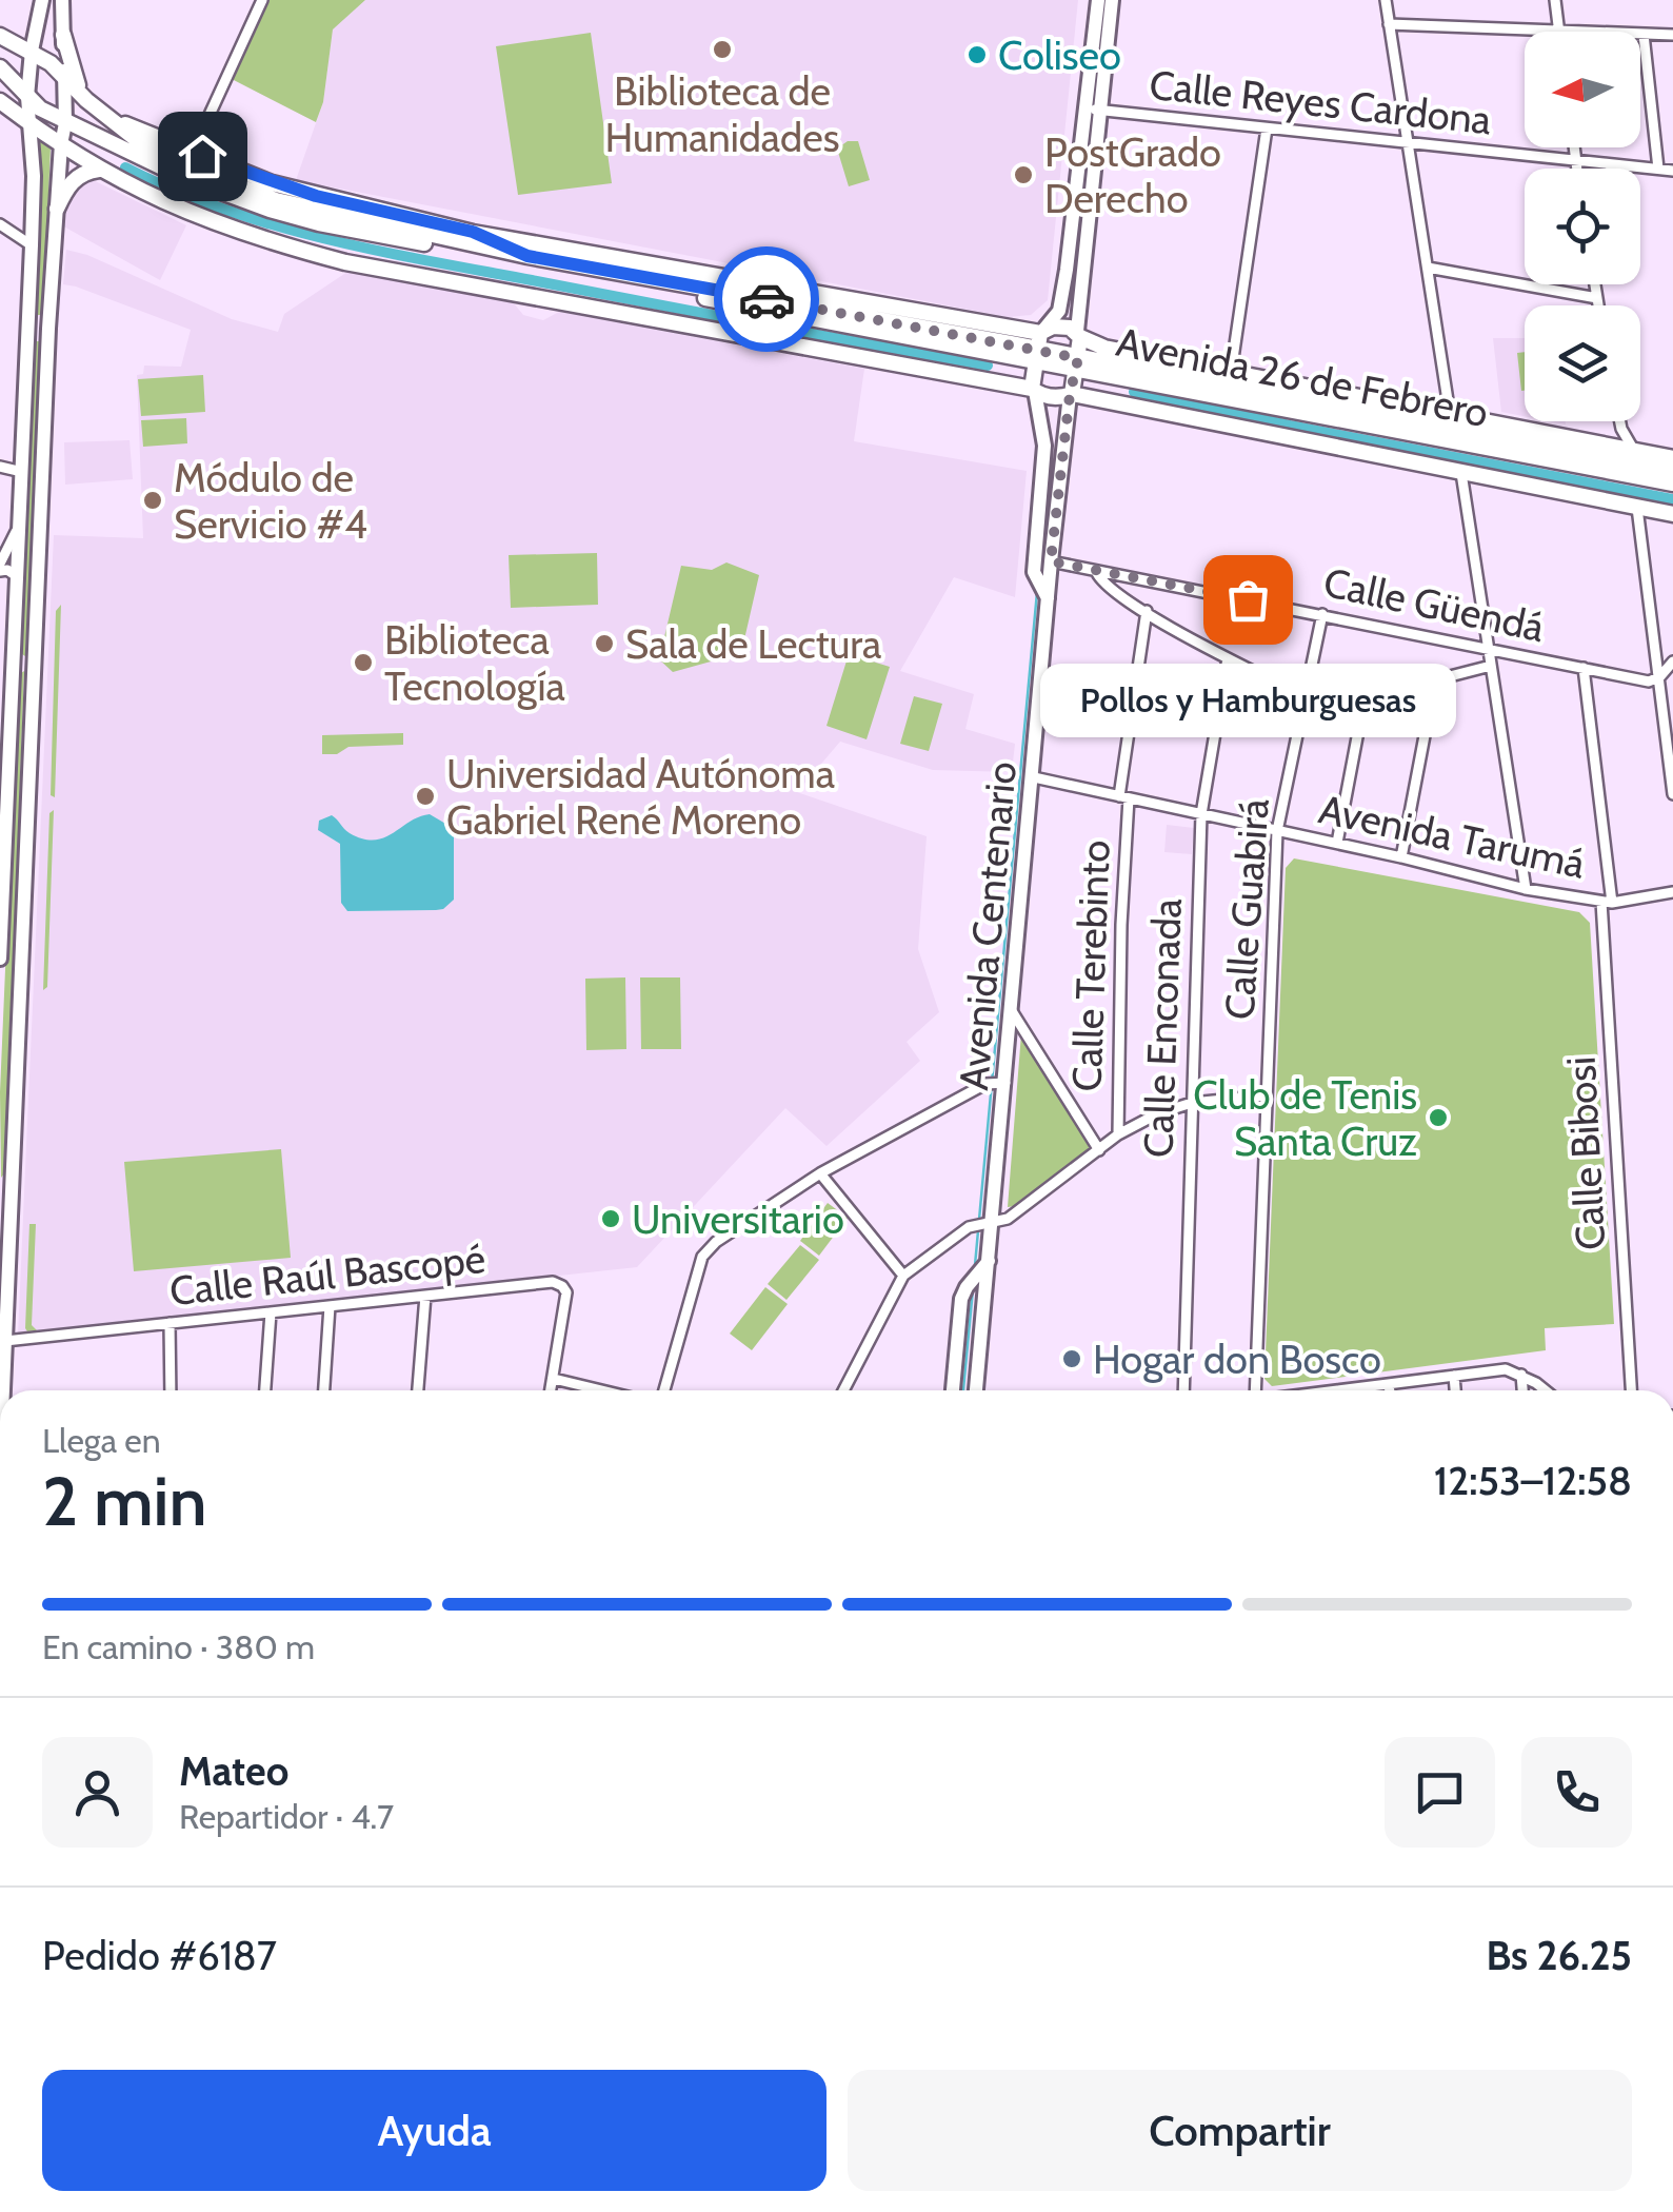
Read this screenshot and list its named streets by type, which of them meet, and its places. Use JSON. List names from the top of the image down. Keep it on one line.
{"streets":{"main road":["Avenida 26 de Febrero","Avenida Centenario"],"street":["Calle Reyes Cardona","Calle Güendá","Avenida Tarumá","Calle Guabirá","Calle Terebinto","Calle Enconada","Calle Bibosi","Calle Raúl Bascopé"]},"crossings":[["Avenida 26 de Febrero","Avenida Centenario"],["Calle Güendá","Calle Guabirá"],["Calle Güendá","Avenida Centenario"],["Calle Güendá","Calle Bibosi"],["Avenida Tarumá","Calle Guabirá"],["Avenida Tarumá","Avenida Centenario"],["Avenida Tarumá","Calle Terebinto"],["Avenida Tarumá","Calle Enconada"],["Avenida Tarumá","Calle Bibosi"]],"places":["Biblioteca de Humanidades","Coliseo","PostGrado Derecho","Módulo de Servicio #4","Pollos y Hamburguesas","Sala de Lectura","Biblioteca Tecnología","Universidad Autónoma Gabriel René Moreno","Club de Tenis Santa Cruz","Universitario","Hogar don Bosco"],"north":"left","page":{"bubble":"Pollos y Hamburguesas","heading":["2 min","Llega en","12:53–12:58"],"panel":["Mateo","Repartidor · 4.7","Pedido #6187","Bs 26.25"],"bar":"En camino · 380 m","buttons":["Ayuda","Compartir"]}}
